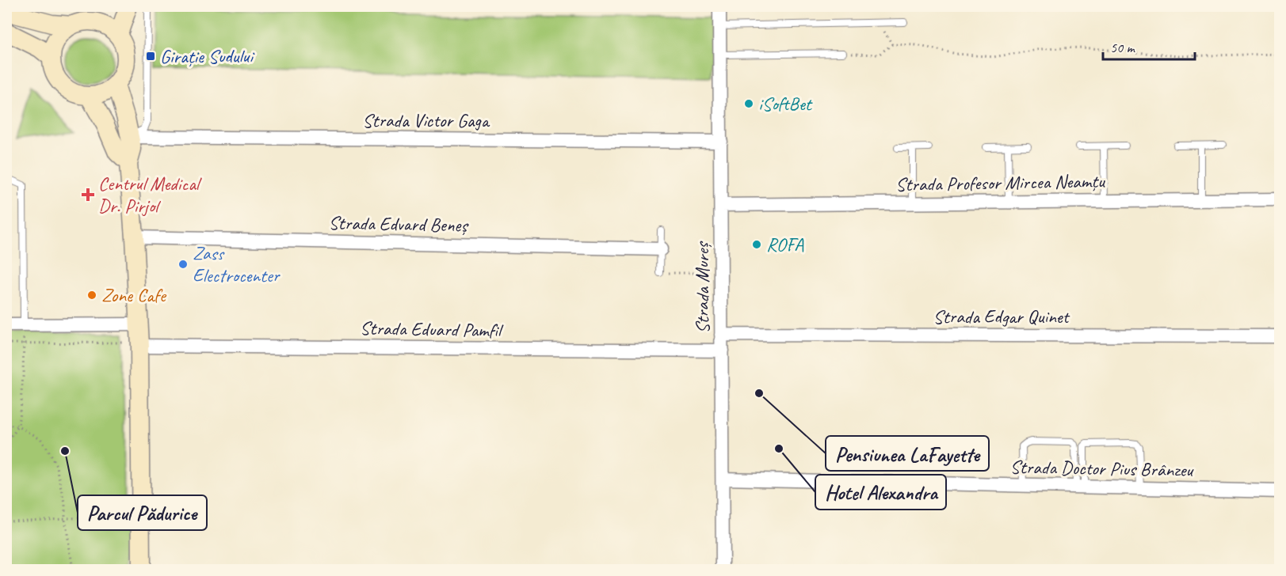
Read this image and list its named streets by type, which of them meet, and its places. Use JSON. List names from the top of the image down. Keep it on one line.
{"streets":{"street":["Strada Victor Gaga","Strada Profesor Mircea Neamțu","Strada Edvard Beneș","Strada Mureș","Strada Edgar Quinet","Strada Eduard Pamfil","Strada Doctor Pius Brânzeu"]},"crossings":[["Strada Victor Gaga","Strada Mureș"],["Strada Profesor Mircea Neamțu","Strada Mureș"],["Strada Mureș","Strada Edgar Quinet"],["Strada Mureș","Strada Eduard Pamfil"],["Strada Mureș","Strada Doctor Pius Brânzeu"]],"places":{"transit":["Girație Sudului"],"other":["iSoftBet","ROFA","Zass Electrocenter","Zone Cafe","Pensiunea LaFayette","Hotel Alexandra","Parcul Pădurice"],"health":["Centrul Medical Dr. Pirjol"]},"scale_bar":"50 m"}
